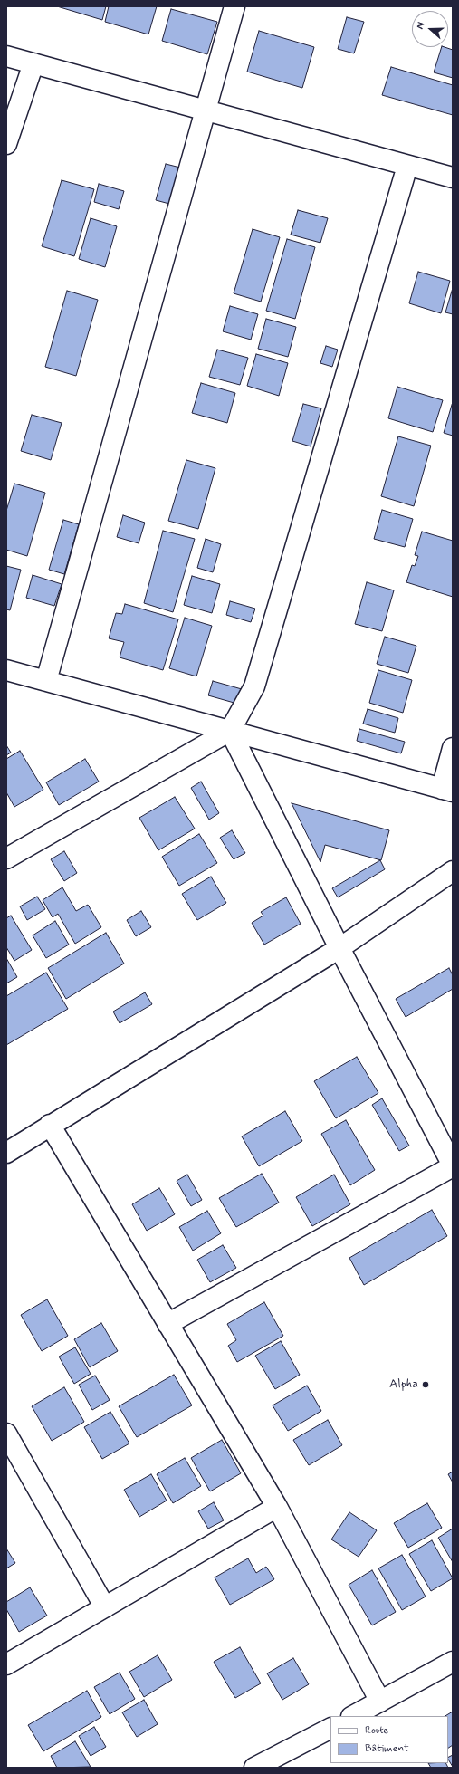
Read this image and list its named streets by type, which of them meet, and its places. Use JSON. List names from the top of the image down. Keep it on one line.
{"places":["Alpha"],"legend":["Route","Bâtiment"],"north":"left"}
